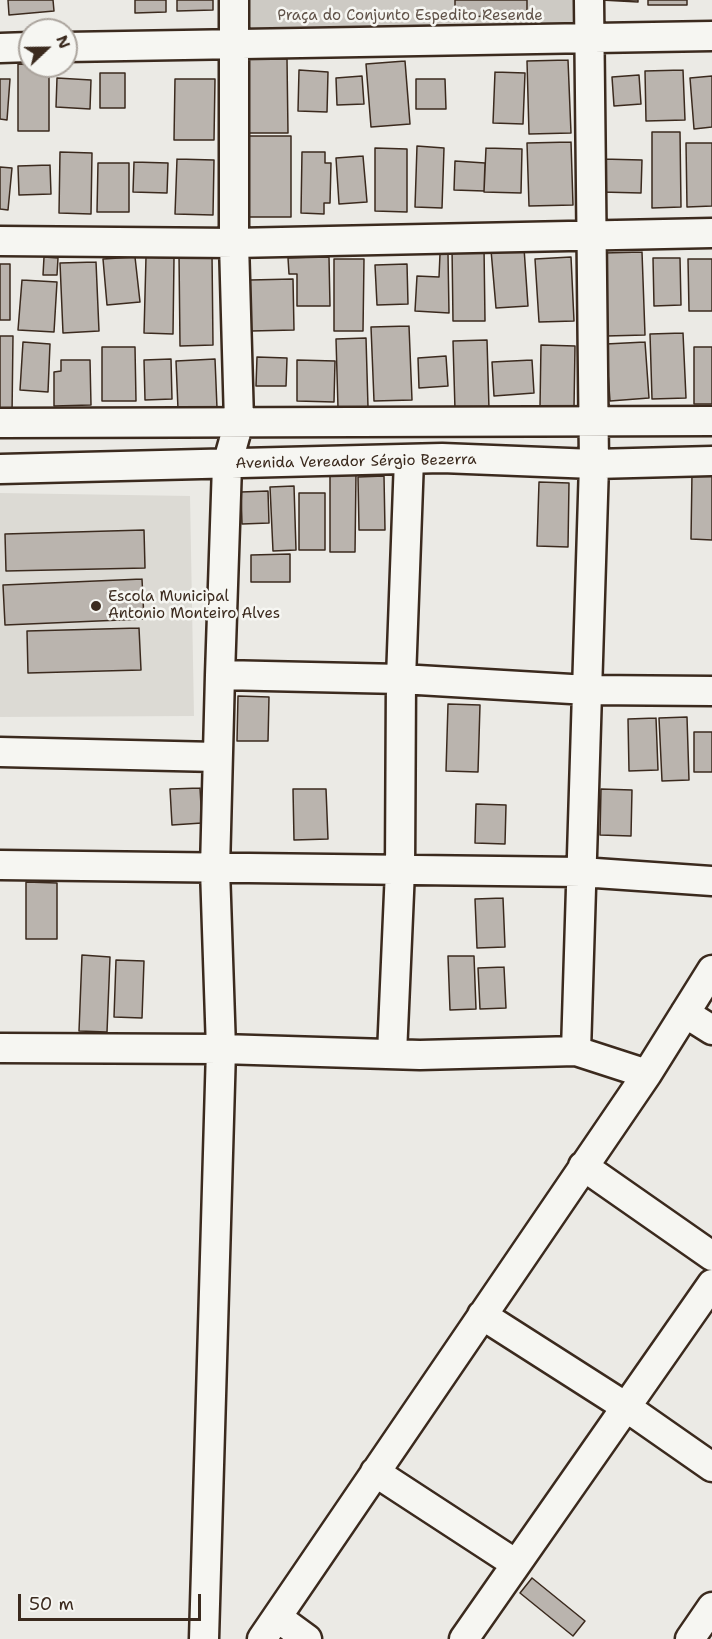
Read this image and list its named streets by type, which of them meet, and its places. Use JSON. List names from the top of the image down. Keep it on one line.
{"streets":{"street":["Avenida Vereador Sérgio Bezerra"]},"parks":["Praça do Conjunto Espedito Resende"],"places":["Escola Municipal Antonio Monteiro Alves"],"scale_bar":"50 m","north":"right"}
